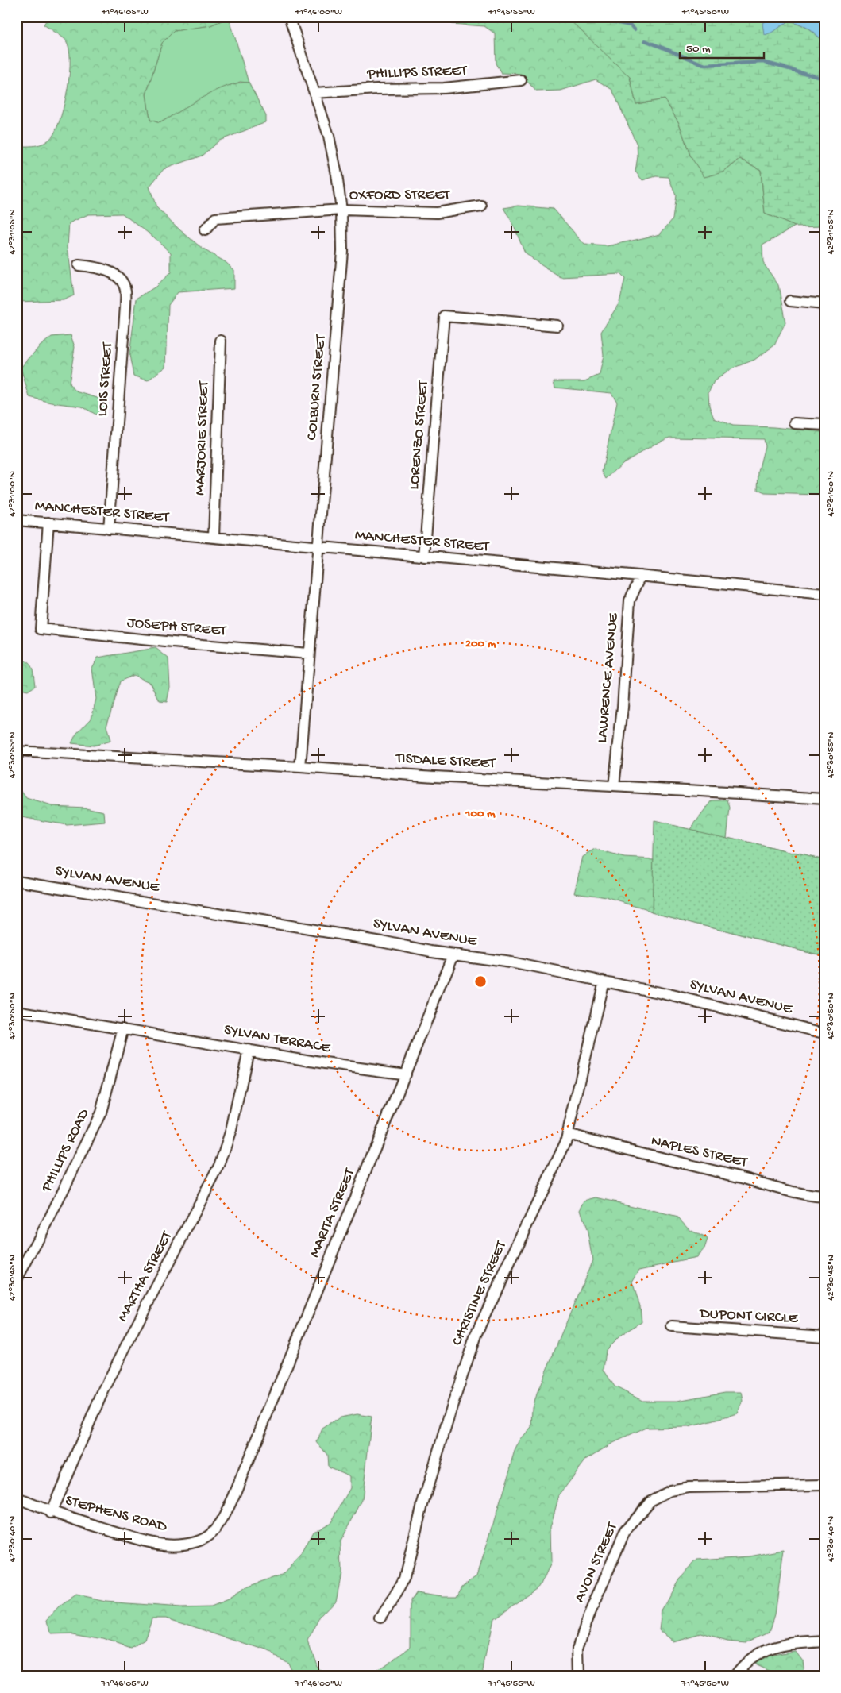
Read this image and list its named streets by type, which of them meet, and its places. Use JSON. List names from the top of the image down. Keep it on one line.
{"streets":{"street":["PHILLIPS STREET","OXFORD STREET","LOIS STREET","COLBURN STREET","LORENZO STREET","MARJORIE STREET","MANCHESTER STREET","JOSEPH STREET","LAWRENCE AVENUE","TISDALE STREET","SYLVAN AVENUE","SYLVAN TERRACE","PHILLIPS ROAD","NAPLES STREET","MARITA STREET","MARTHA STREET","CHRISTINE STREET","DUPONT CIRCLE","STEPHENS ROAD","AVON STREET"]},"crossings":[["PHILLIPS STREET","COLBURN STREET"],["OXFORD STREET","COLBURN STREET"],["LOIS STREET","MANCHESTER STREET"],["COLBURN STREET","MANCHESTER STREET"],["COLBURN STREET","JOSEPH STREET"],["COLBURN STREET","TISDALE STREET"],["LORENZO STREET","MANCHESTER STREET"],["MARJORIE STREET","MANCHESTER STREET"],["MANCHESTER STREET","JOSEPH STREET"],["MANCHESTER STREET","LAWRENCE AVENUE"],["LAWRENCE AVENUE","TISDALE STREET"],["SYLVAN AVENUE","CHRISTINE STREET"],["SYLVAN TERRACE","PHILLIPS ROAD"],["SYLVAN TERRACE","MARITA STREET"],["SYLVAN TERRACE","MARTHA STREET"],["NAPLES STREET","CHRISTINE STREET"],["MARITA STREET","STEPHENS ROAD"],["MARTHA STREET","STEPHENS ROAD"]],"scale_bar":"50 m","coordinates":["71°46'05\"W","71°46'00\"W","71°45'55\"W","71°45'50\"W","42°31'05\"N","42°31'00\"N","42°30'55\"N","42°30'50\"N","42°30'45\"N","42°30'40\"N"],"rings":["200 m","100 m"]}
